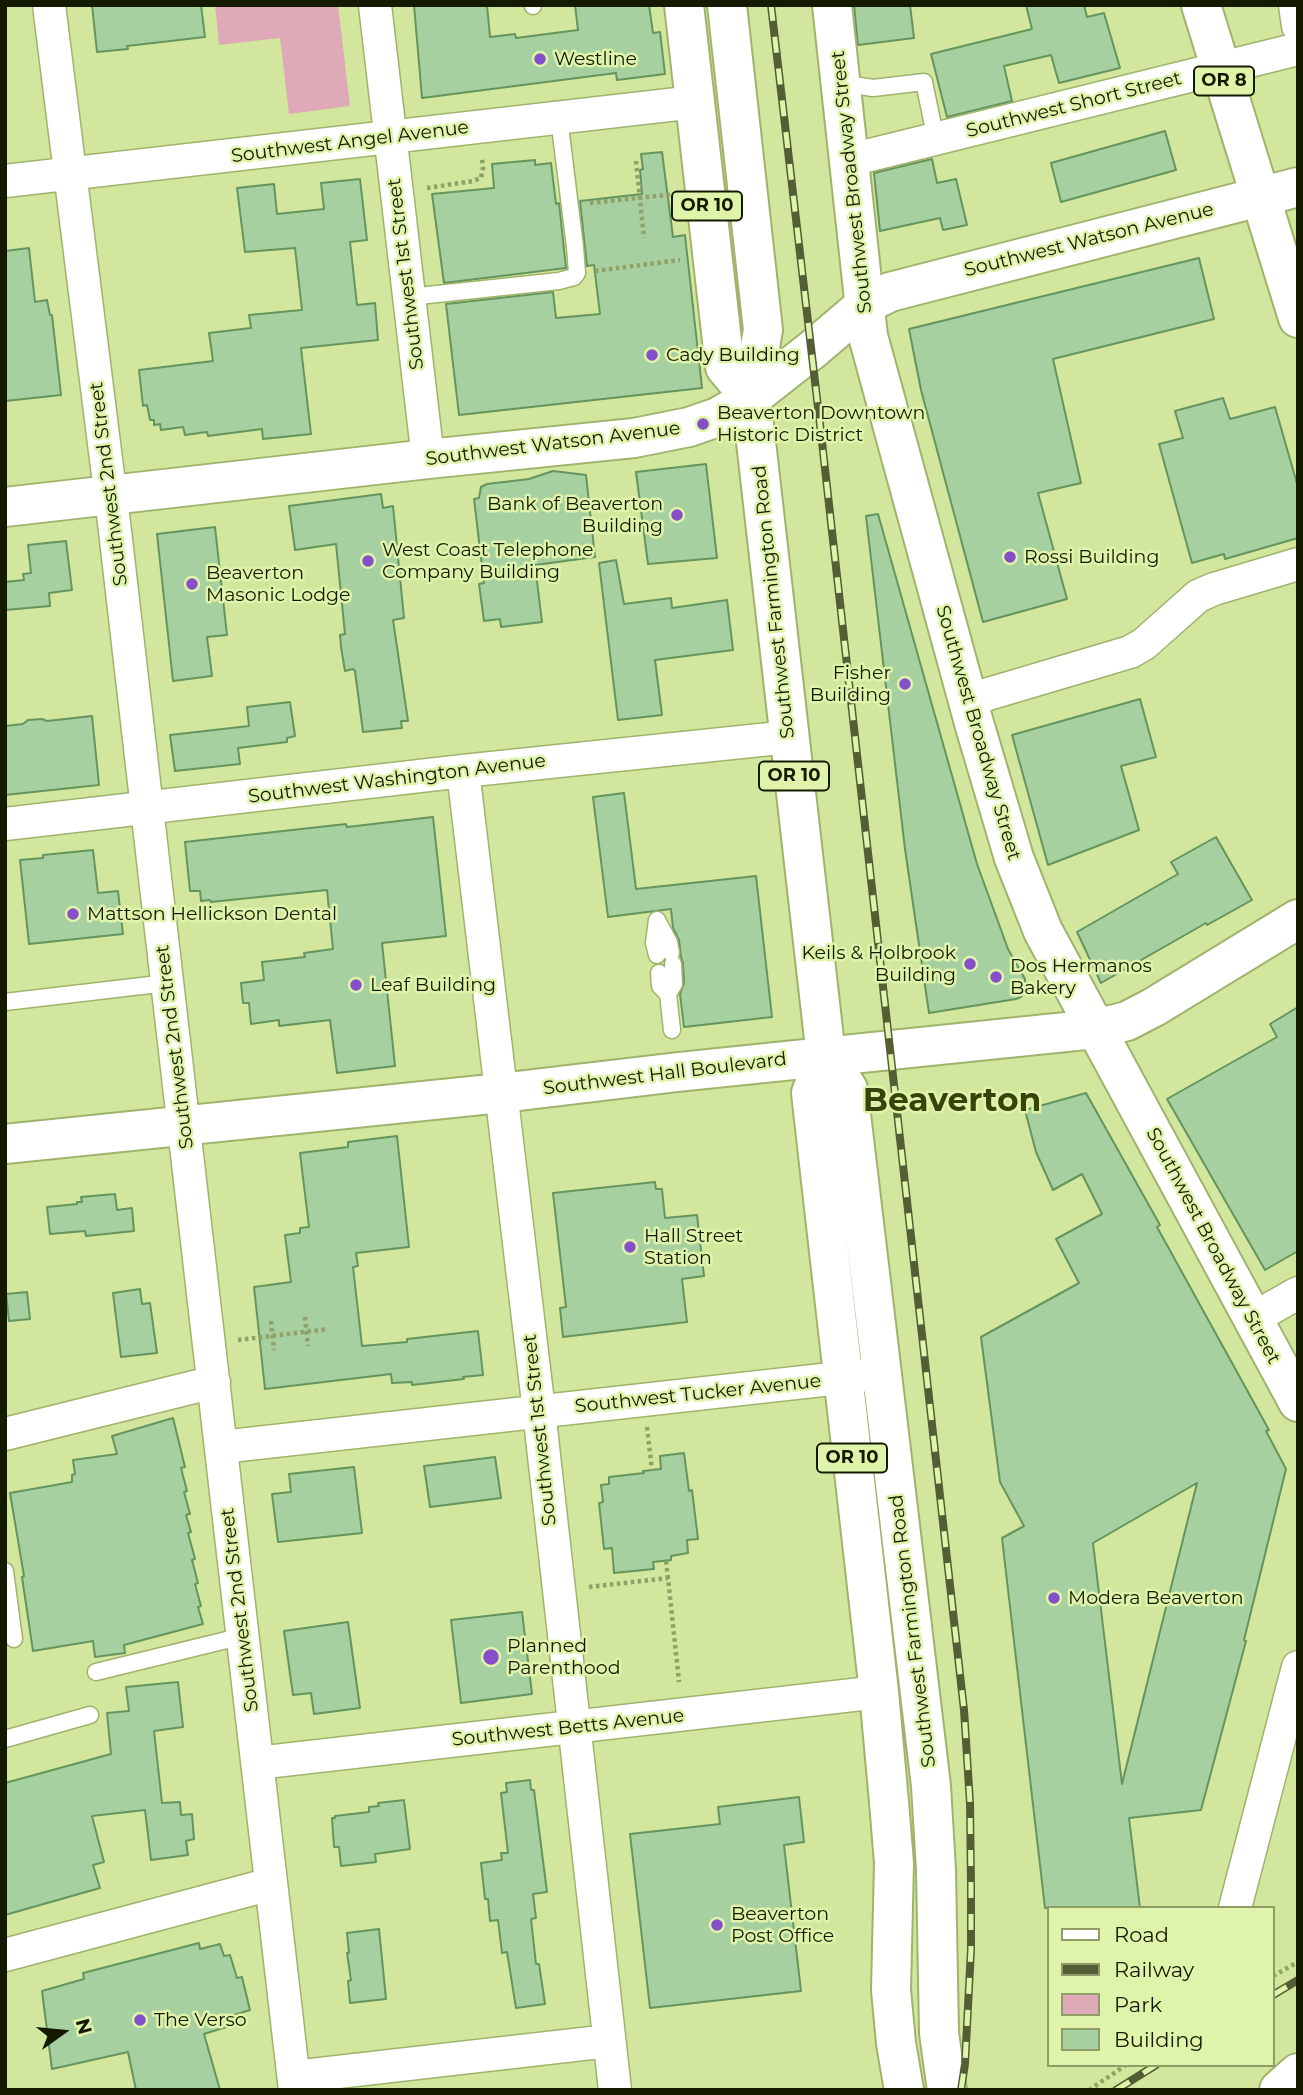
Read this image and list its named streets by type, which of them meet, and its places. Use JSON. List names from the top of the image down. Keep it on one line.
{"streets":{"main road":["OR 8","Southwest Broadway Street","OR 10","Southwest Watson Avenue","Southwest Farmington Road","Southwest Hall Boulevard"],"street":["Southwest Short Street","Southwest Angel Avenue","Southwest 1st Street","Southwest 2nd Street","Southwest Washington Avenue","Southwest Tucker Avenue","Southwest Betts Avenue"]},"crossings":[["OR 8","Southwest Short Street"],["OR 8","Southwest Watson Avenue"],["Southwest Short Street","Southwest Broadway Street"],["Southwest Angel Avenue","OR 10"],["Southwest Angel Avenue","Southwest 1st Street"],["Southwest Angel Avenue","Southwest 2nd Street"],["Southwest Broadway Street","Southwest Watson Avenue"],["Southwest Broadway Street","Southwest Hall Boulevard"],["OR 10","Southwest Watson Avenue"],["OR 10","Southwest Farmington Road"],["Southwest Watson Avenue","Southwest 1st Street"],["Southwest Watson Avenue","Southwest 2nd Street"],["Southwest Watson Avenue","Southwest Farmington Road"],["Southwest 1st Street","Southwest Washington Avenue"],["Southwest 1st Street","Southwest Hall Boulevard"],["Southwest 1st Street","Southwest Tucker Avenue"],["Southwest 1st Street","Southwest Betts Avenue"],["Southwest 2nd Street","Southwest Washington Avenue"],["Southwest 2nd Street","Southwest Hall Boulevard"],["Southwest 2nd Street","Southwest Tucker Avenue"],["Southwest 2nd Street","Southwest Betts Avenue"],["Southwest Farmington Road","Southwest Washington Avenue"],["Southwest Farmington Road","Southwest Hall Boulevard"],["Southwest Farmington Road","Southwest Tucker Avenue"],["Southwest Farmington Road","Southwest Betts Avenue"]],"districts":["Beaverton"],"places":["Westline","Cady Building","Beaverton Downtown Historic District","Bank of Beaverton Building","Rossi Building","West Coast Telephone Company Building","Beaverton Masonic Lodge","Fisher Building","Mattson Hellickson Dental","Keils & Holbrook Building","Dos Hermanos Bakery","Leaf Building","Hall Street Station","Modera Beaverton","Planned Parenthood","Beaverton Post Office","The Verso"],"legend":["Road","Railway","Park","Building"],"north":"right"}
